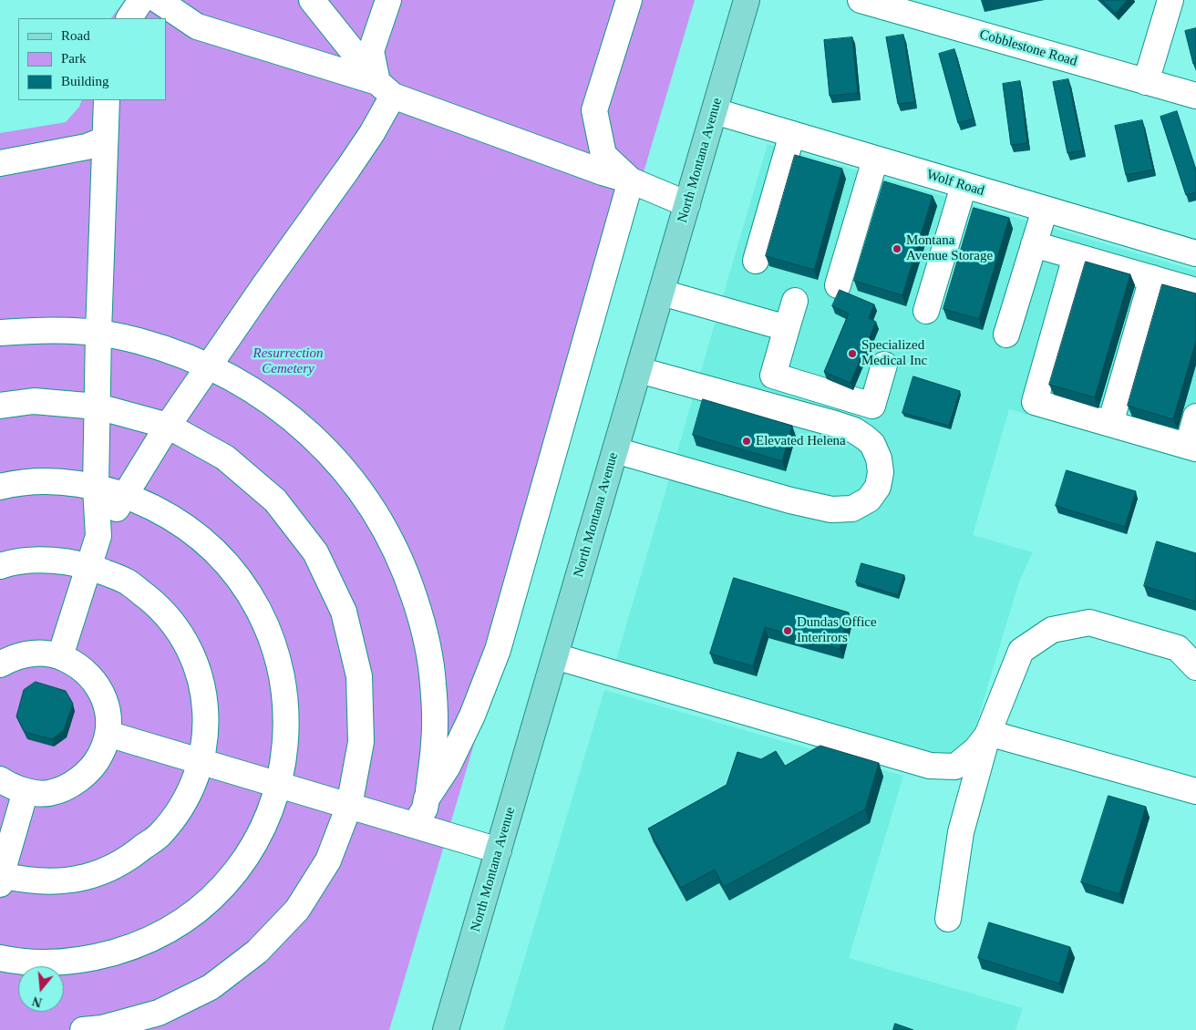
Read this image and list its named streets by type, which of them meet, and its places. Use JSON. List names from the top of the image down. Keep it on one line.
{"streets":{"main road":["North Montana Avenue"],"street":["Cobblestone Road","Wolf Road"]},"crossings":[["North Montana Avenue","Wolf Road"]],"parks":["Resurrection Cemetery"],"places":["Montana Avenue Storage","Specialized Medical Inc","Elevated Helena","Dundas Office Interirors"],"legend":["Road","Park","Building"],"north":"bottom"}
